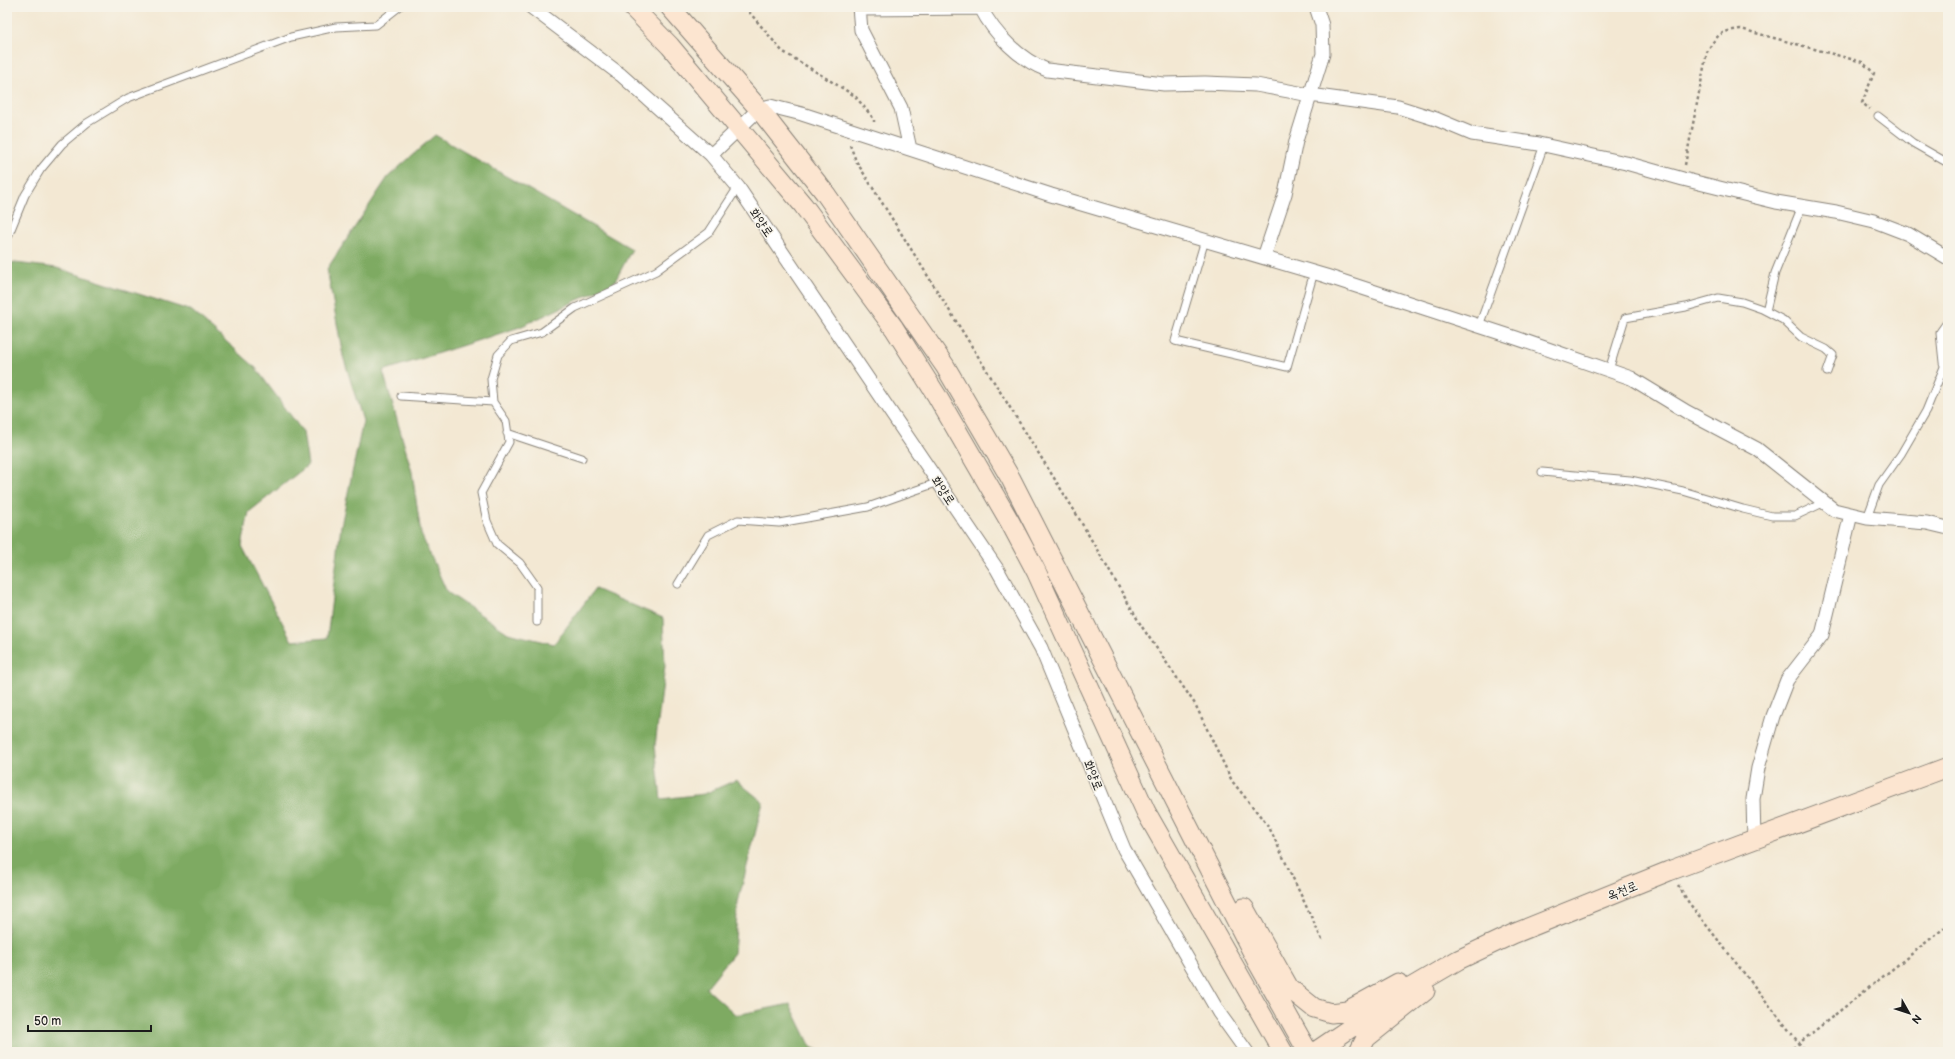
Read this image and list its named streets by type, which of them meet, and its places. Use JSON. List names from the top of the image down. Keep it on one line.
{"streets":{"main road":["옥천로"],"street":["화양로"]},"scale_bar":"50 m","north":"bottom right"}
